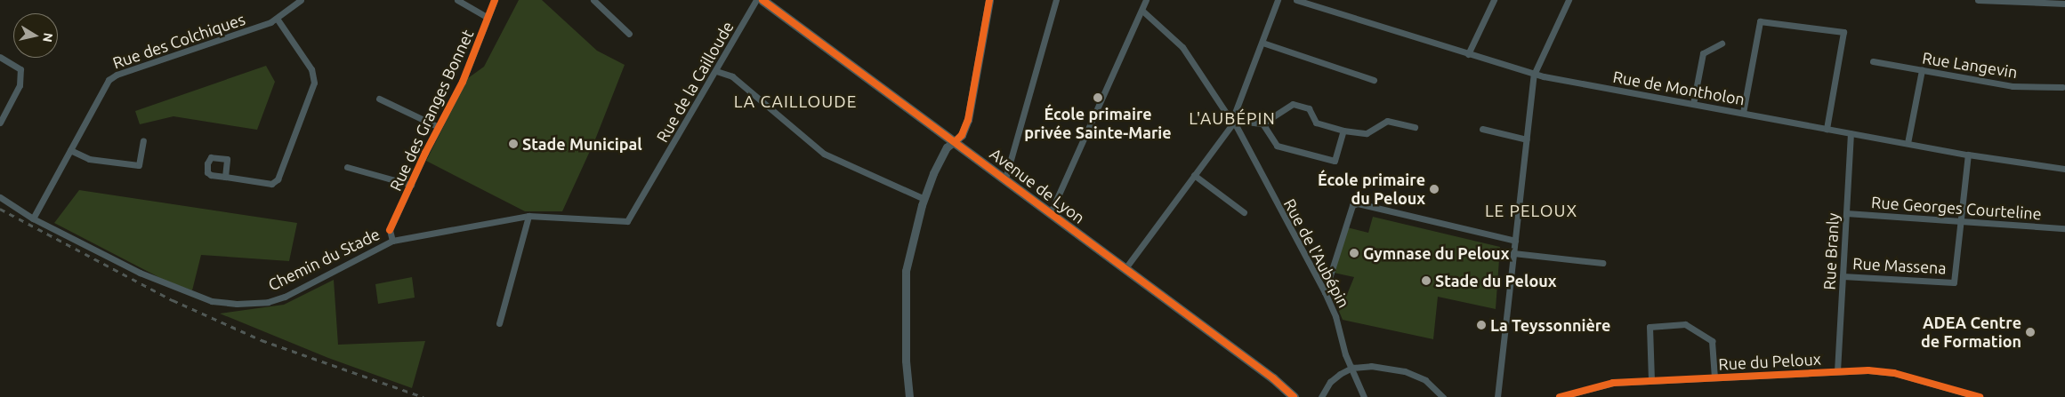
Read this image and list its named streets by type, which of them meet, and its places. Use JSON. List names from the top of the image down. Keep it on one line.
{"streets":{"main road":["Avenue de Lyon"],"street":["Rue des Colchiques","Rue Langevin","Rue de la Cailloude","Rue de Montholon","Rue des Granges Bonnet","Rue Georges Courteline","Rue Branly","Rue de l'Aubépin","Chemin du Stade","Rue Massena","Rue du Peloux"]},"crossings":[["Rue des Colchiques","Chemin du Stade"],["Rue de la Cailloude","Chemin du Stade"],["Rue de Montholon","Rue Branly"],["Rue des Granges Bonnet","Chemin du Stade"],["Rue Georges Courteline","Rue Branly"],["Rue Georges Courteline","Rue Massena"],["Rue Branly","Rue Massena"],["Rue Branly","Rue du Peloux"]],"districts":["LA CAILLOUDE","L'AUBÉPIN","LE PELOUX"],"places":["École primaire privée Sainte-Marie","Stade Municipal","École primaire du Peloux","Gymnase du Peloux","Stade du Peloux","La Teyssonnière","ADEA Centre de Formation"],"north":"right"}
